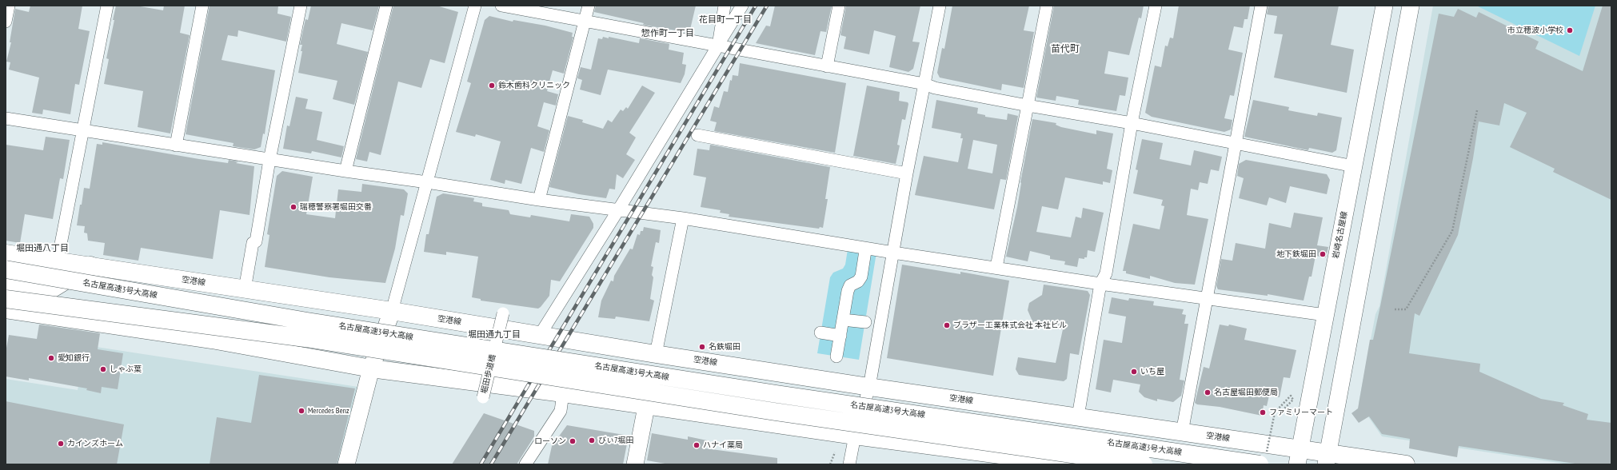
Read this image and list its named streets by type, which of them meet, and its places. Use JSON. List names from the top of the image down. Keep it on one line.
{"streets":{"main road":["岩崎名古屋線","空港線","名古屋高速3号大高線"],"street":["堀田歩道橋"]},"crossings":[["岩崎名古屋線","空港線"]],"districts":["花目町一丁目","惣作町一丁目","苗代町","堀田通八丁目","堀田通九丁目"],"places":["市立穂波小学校","鈴木歯科クリニック","瑞穂警察署堀田交番","地下鉄堀田","ブラザー工業株式会社 本社ビル","名鉄堀田","愛知銀行","しゃぶ葉","いち屋","名古屋堀田郵便局","Mercedes Benz","ファミリーマート","びぃ7堀田","ローソン","カインズホーム","ハナイ薬局"]}
